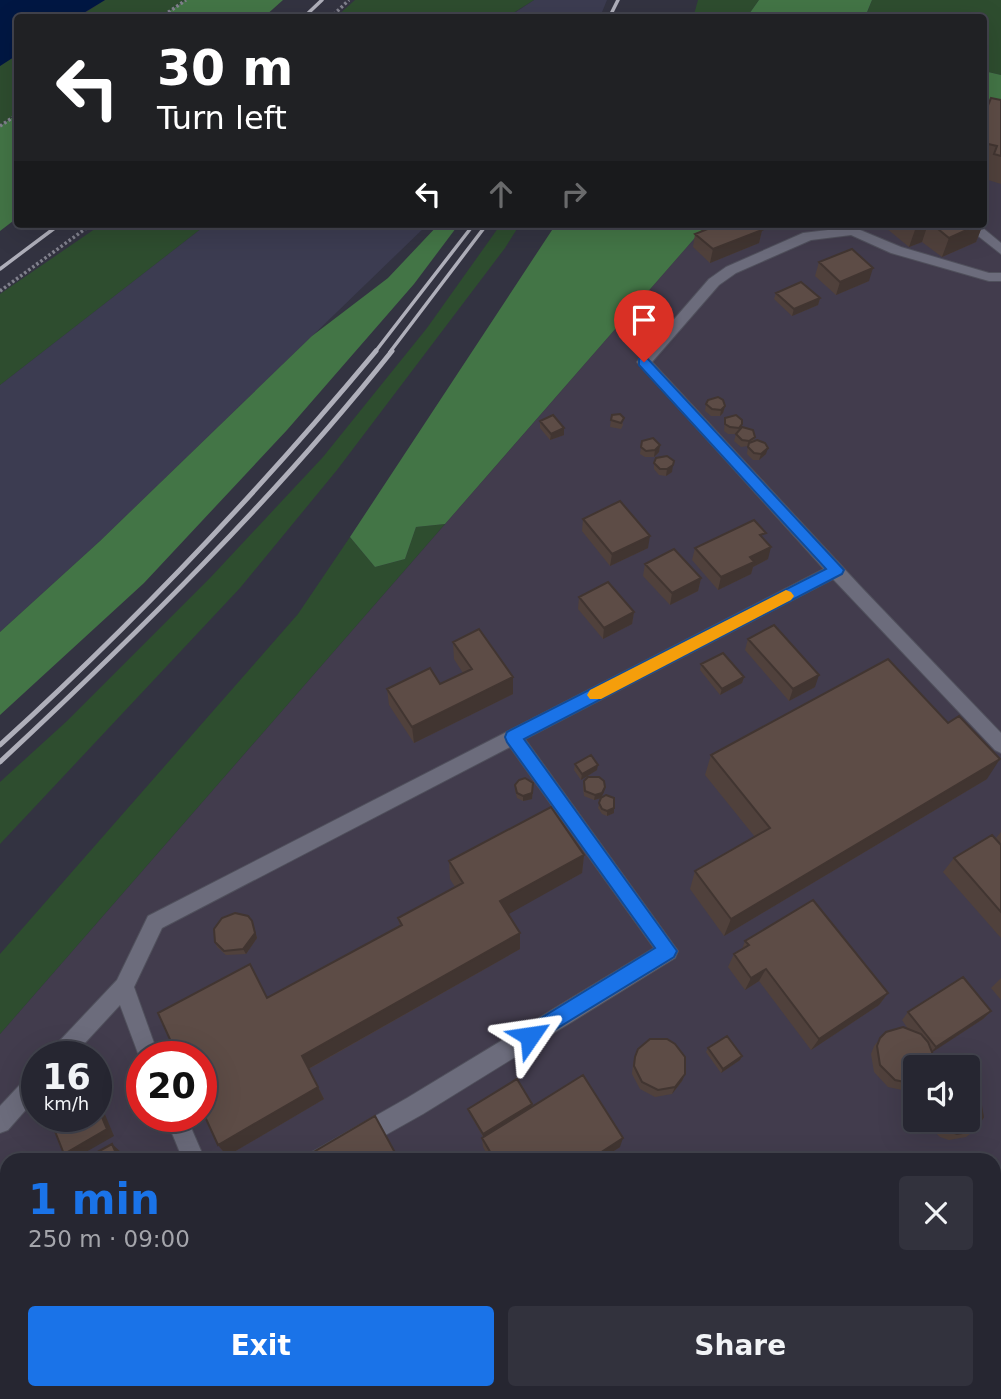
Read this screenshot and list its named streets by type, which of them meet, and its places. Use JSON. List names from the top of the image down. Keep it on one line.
{"page":{"turn":["30 m","Turn left"],"speed":"16 km/h","limit":"20","heading":["1 min","250 m · 09:00"],"buttons":["Exit","Share"]}}
